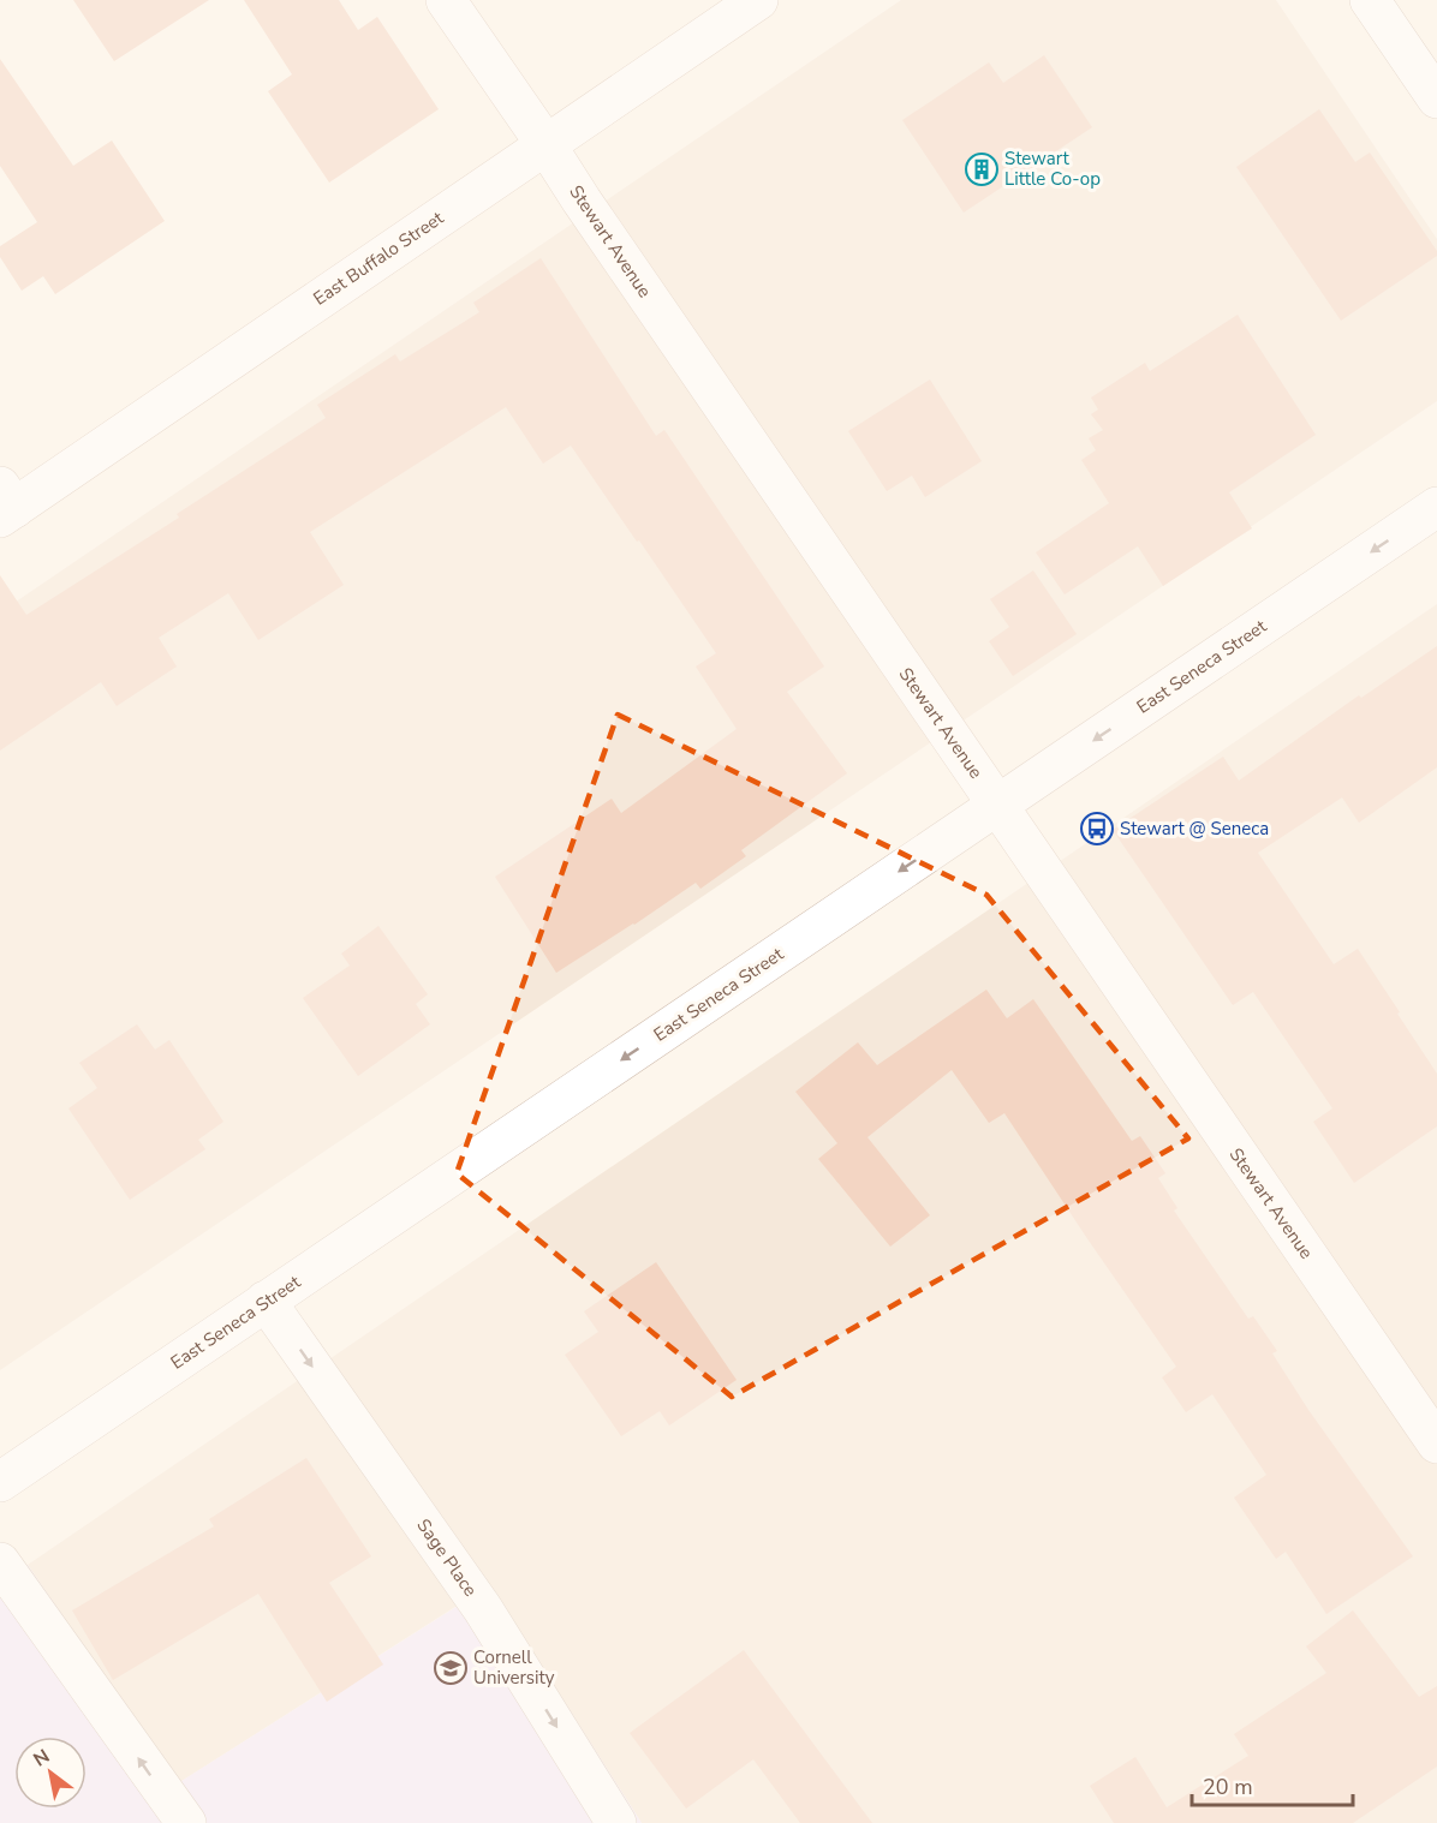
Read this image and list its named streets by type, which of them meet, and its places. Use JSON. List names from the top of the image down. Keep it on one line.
{"streets":{"street":["Stewart Avenue","East Buffalo Street","East Seneca Street","Sage Place"]},"crossings":[["Stewart Avenue","East Buffalo Street"],["Stewart Avenue","East Seneca Street"],["East Seneca Street","Sage Place"]],"one_way":["East Seneca Street","Sage Place"],"places":{"building":["Stewart Little Co-op"],"bus stop":["Stewart @ Seneca"],"school or university":["Cornell University"]},"scale_bar":"20 m","north":"top left"}
